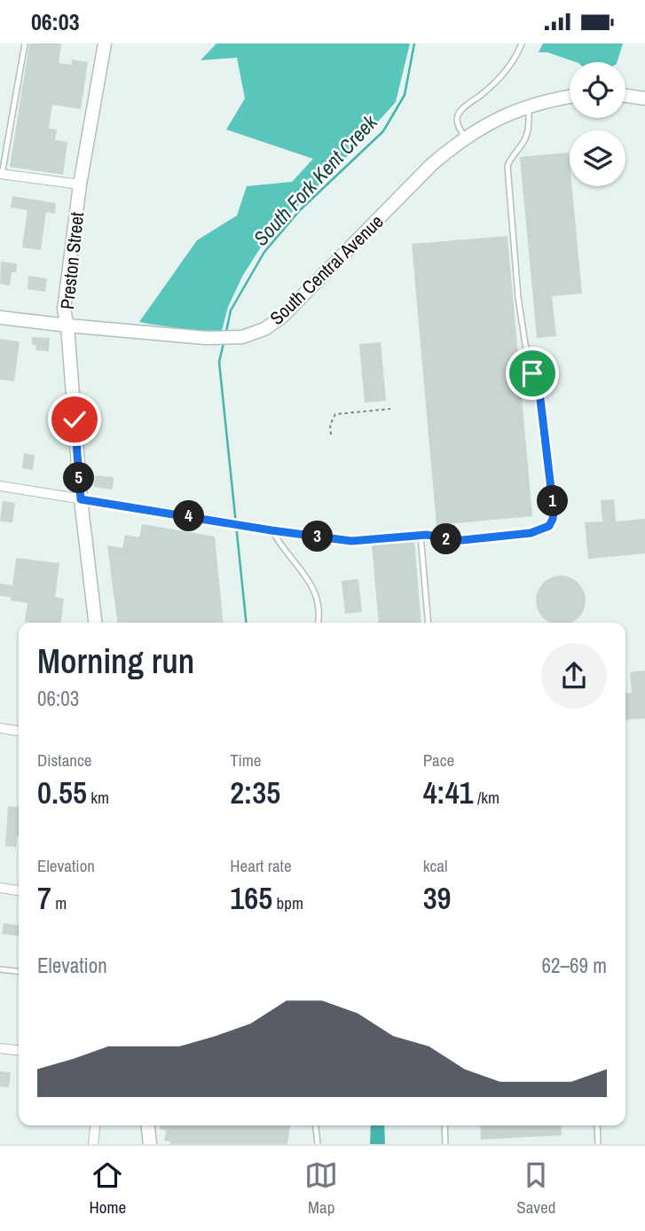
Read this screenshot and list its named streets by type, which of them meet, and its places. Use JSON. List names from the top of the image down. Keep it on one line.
{"streets":{"main road":["Preston Street","South Central Avenue"]},"crossings":[["Preston Street","South Central Avenue"]],"water":["South Fork Kent Creek"],"page":{"status":"06:03","pins":["5","1","4","3","2"],"heading":["Morning run","06:03"],"stats":[["Distance","0.55 km"],["Time","2:35"],["Pace","4:41 /km"],["Elevation","7 m"],["Heart rate","165 bpm"],["kcal","39"]],"chart":["Elevation","62–69 m"],"tabs":["Home","Map","Saved"]}}
